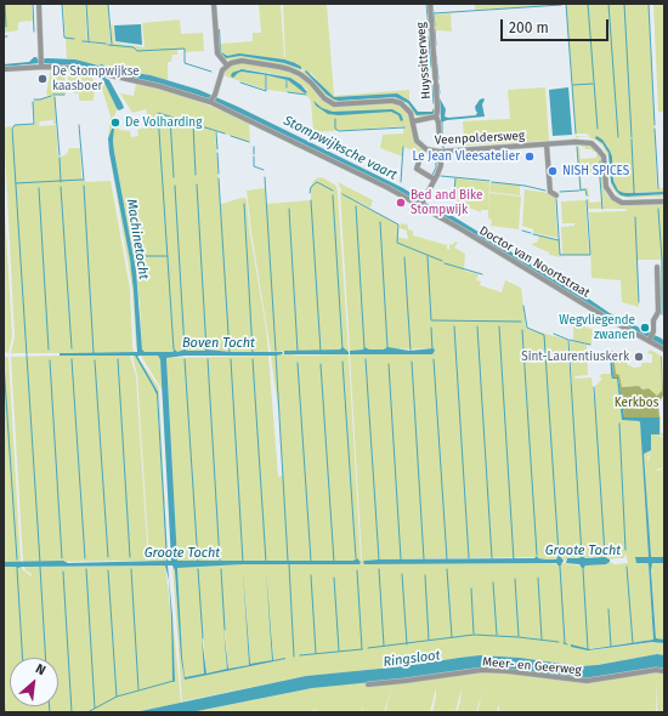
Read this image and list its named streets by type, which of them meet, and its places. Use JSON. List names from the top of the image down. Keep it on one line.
{"streets":{"street":["Huyssitterweg","Veenpoldersweg","Doctor van Noortstraat","Meer- en Geerweg"]},"crossings":[["Huyssitterweg","Veenpoldersweg"]],"water":["Stompwijksche vaart","Machinetocht","Boven Tocht","Groote Tocht","Ringsloot"],"parks":["Kerkbos"],"places":["De Stompwijkse kaasboer","De Volharding","Le Jean Vleesatelier","NISH SPICES","Bed and Bike Stompwijk","Wegvliegende zwanen","Sint-Laurentiuskerk"],"scale_bar":"200 m","north":"top right"}
